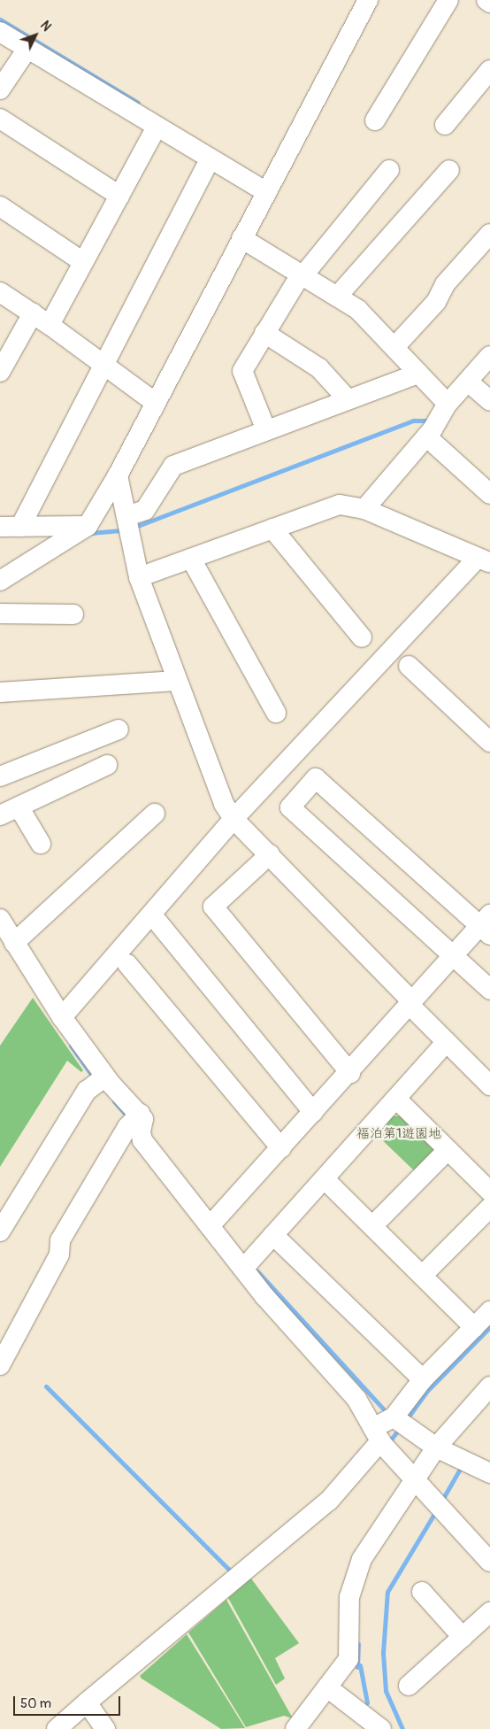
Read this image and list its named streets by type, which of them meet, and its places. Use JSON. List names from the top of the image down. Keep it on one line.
{"parks":["福泊第1遊園地"],"scale_bar":"50 m","north":"top right"}
